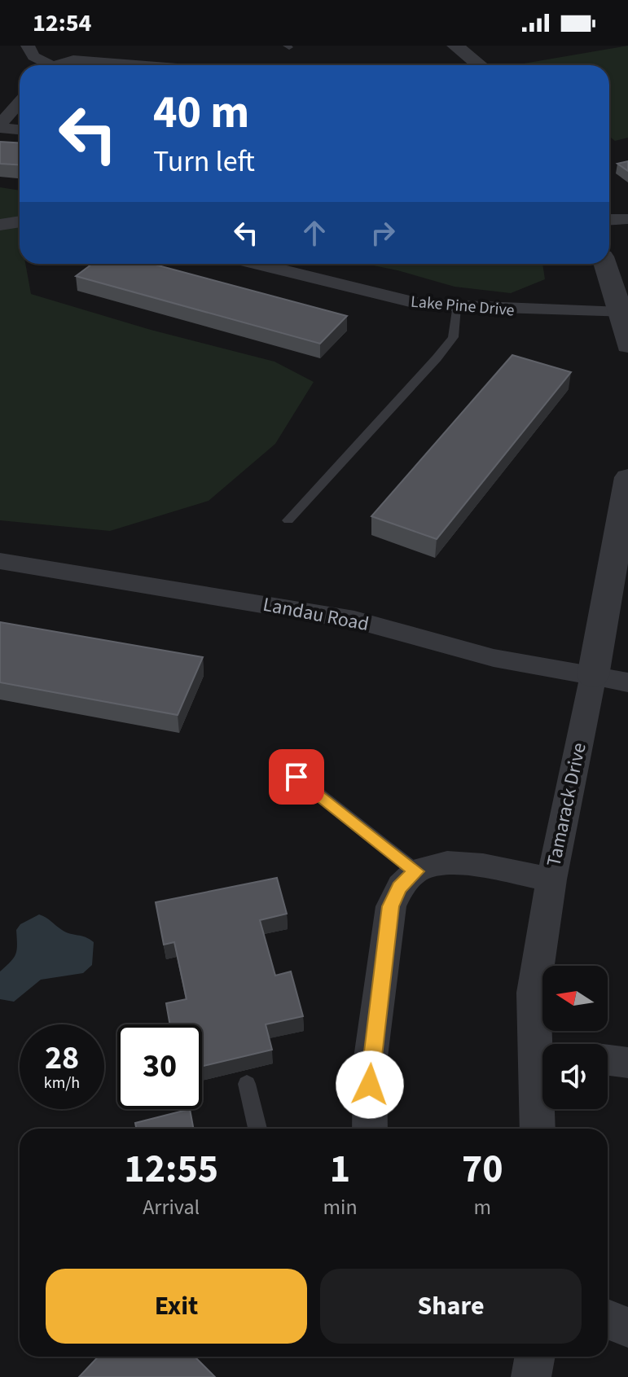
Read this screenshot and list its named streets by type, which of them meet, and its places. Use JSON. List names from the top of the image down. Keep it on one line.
{"streets":{"street":["Lake Pine Drive","Landau Road","Tamarack Drive"]},"crossings":[["Landau Road","Tamarack Drive"]],"north":"left","page":{"status":"12:54","turn":["40 m","Turn left"],"speed":"28 km/h","limit":"30","eta":["12:55","Arrival","1","min","70","m"],"buttons":["Exit","Share"]}}
